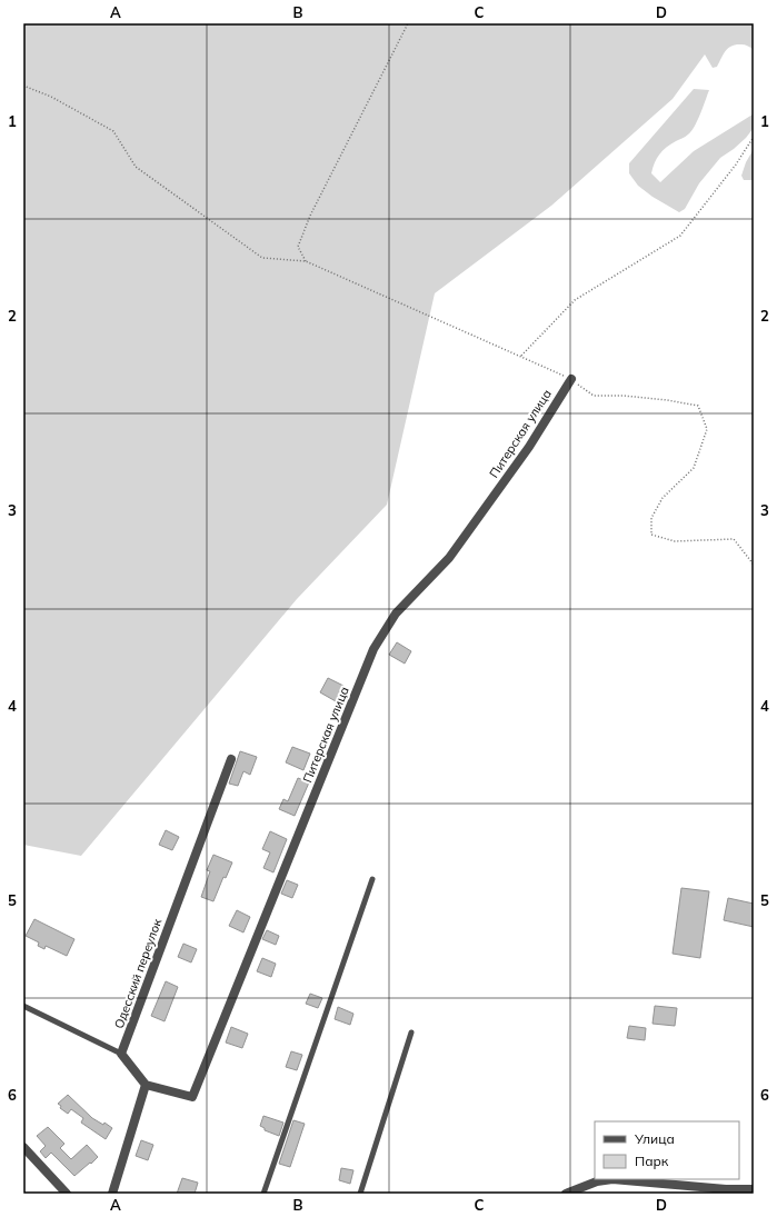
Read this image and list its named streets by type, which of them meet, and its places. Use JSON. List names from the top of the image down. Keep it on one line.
{"streets":{"street":["Питерская улица","Одесский переулок"]},"legend":["Улица","Парк"],"grid":{"columns":["A","B","C","D"],"rows":["1","2","3","4","5","6"]}}
